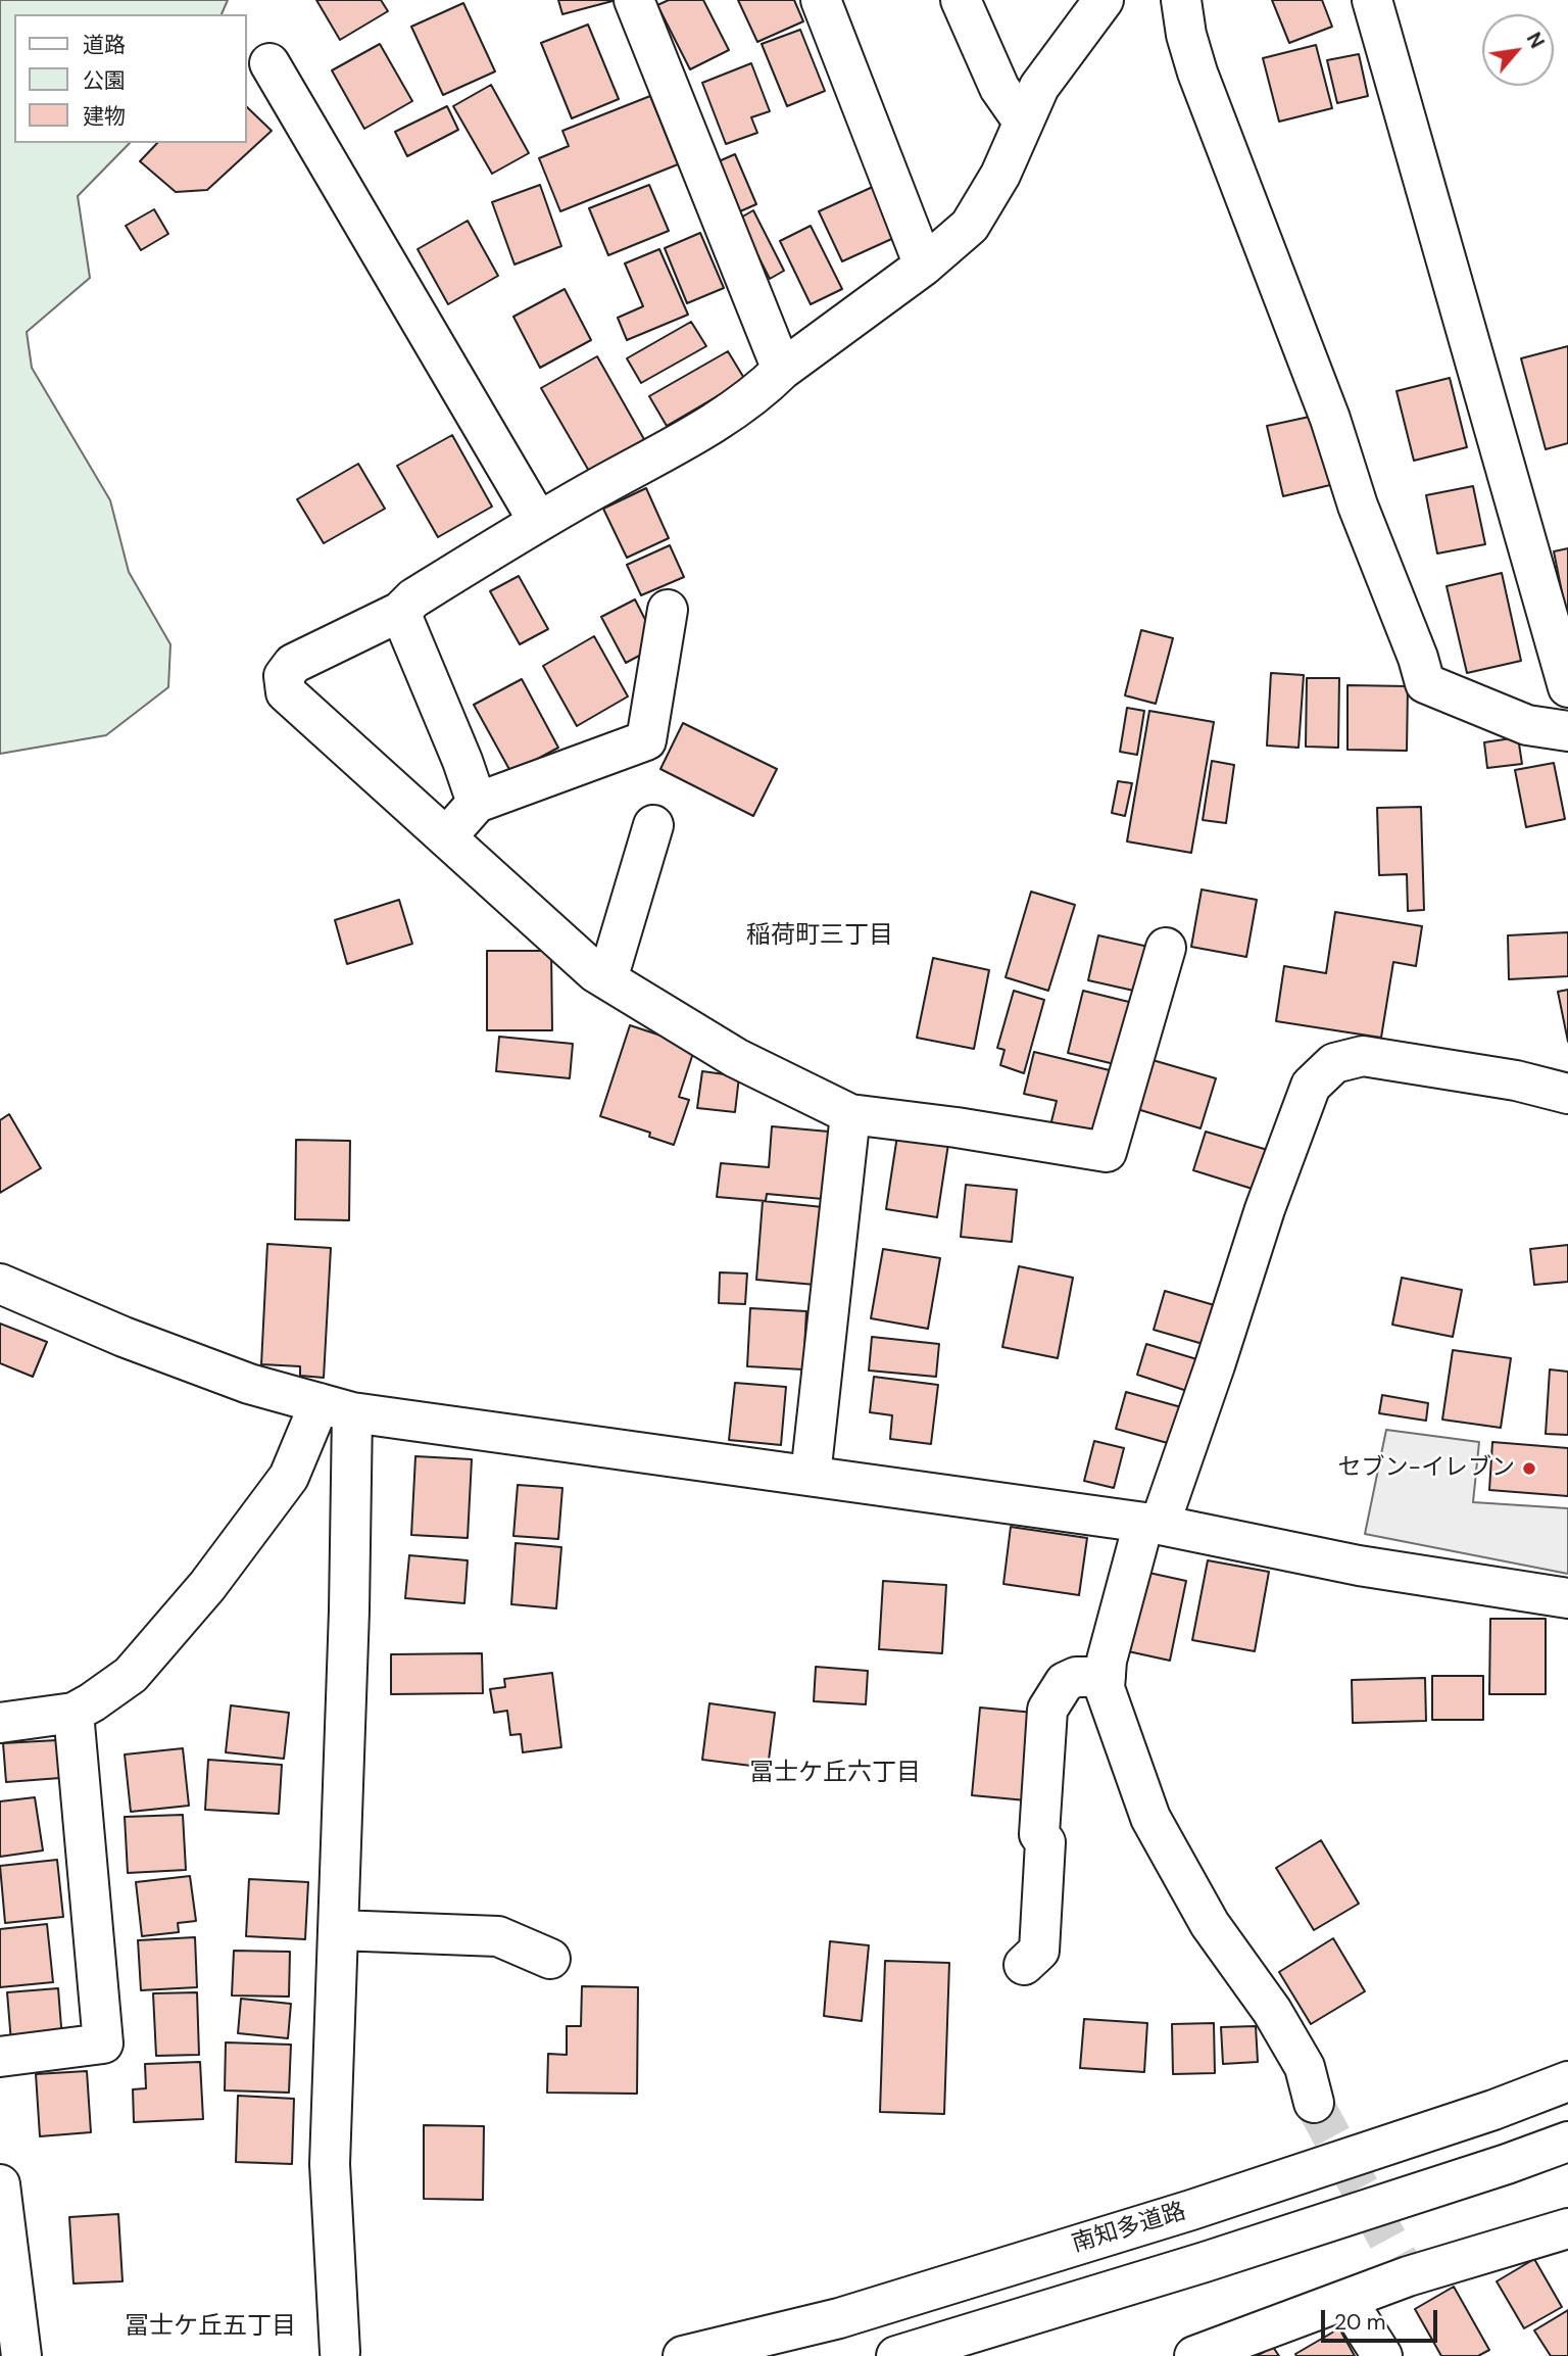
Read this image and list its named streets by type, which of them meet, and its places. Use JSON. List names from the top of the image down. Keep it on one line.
{"streets":{"main road":["南知多道路"]},"districts":["稲荷町三丁目","冨士ケ丘六丁目","冨士ケ丘五丁目"],"places":["セブン-イレブン"],"legend":["道路","公園","建物"],"scale_bar":"20 m","north":"top right"}
